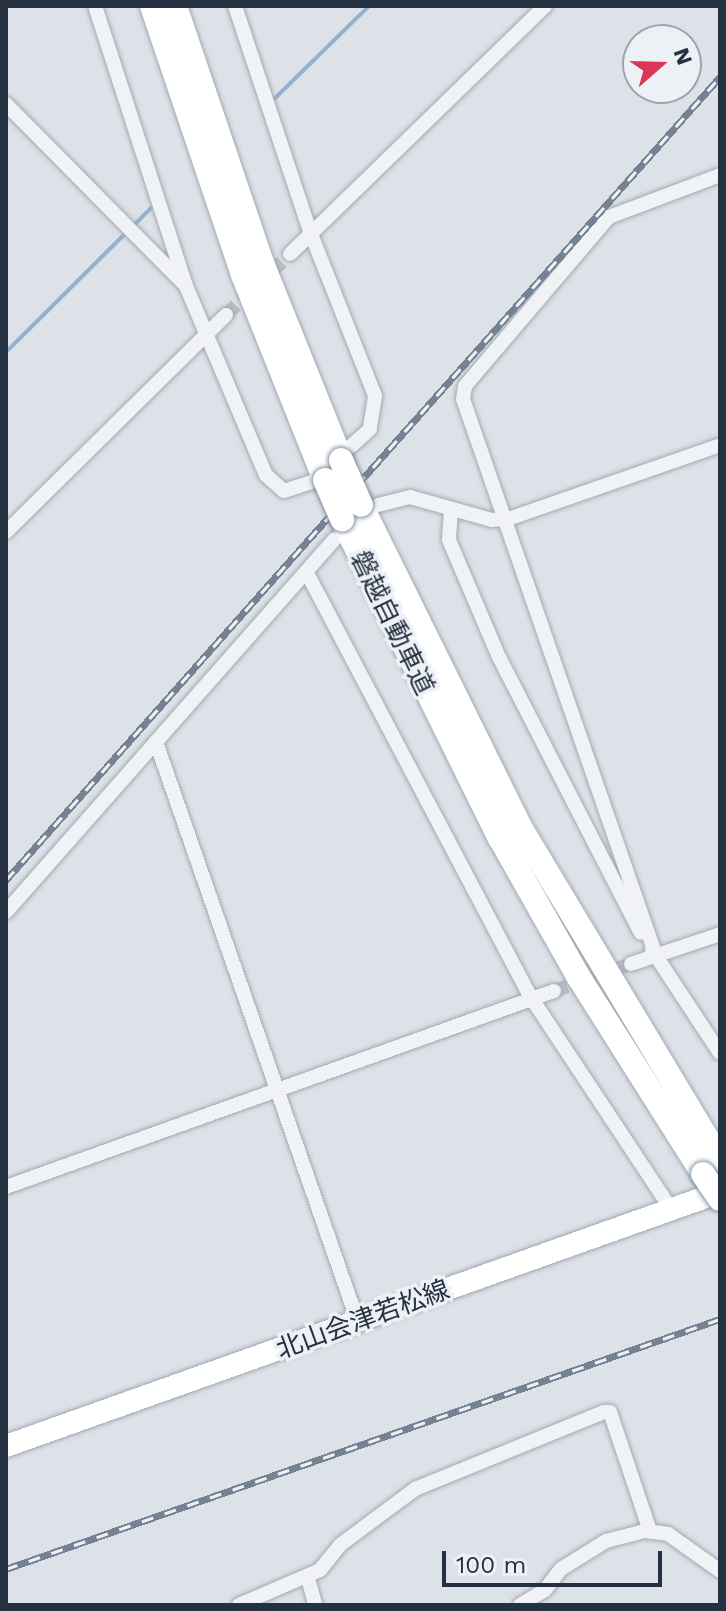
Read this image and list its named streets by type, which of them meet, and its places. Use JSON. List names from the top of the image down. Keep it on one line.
{"streets":{"highway":["磐越自動車道"],"main road":["北山会津若松線"]},"scale_bar":"100 m","north":"right"}
